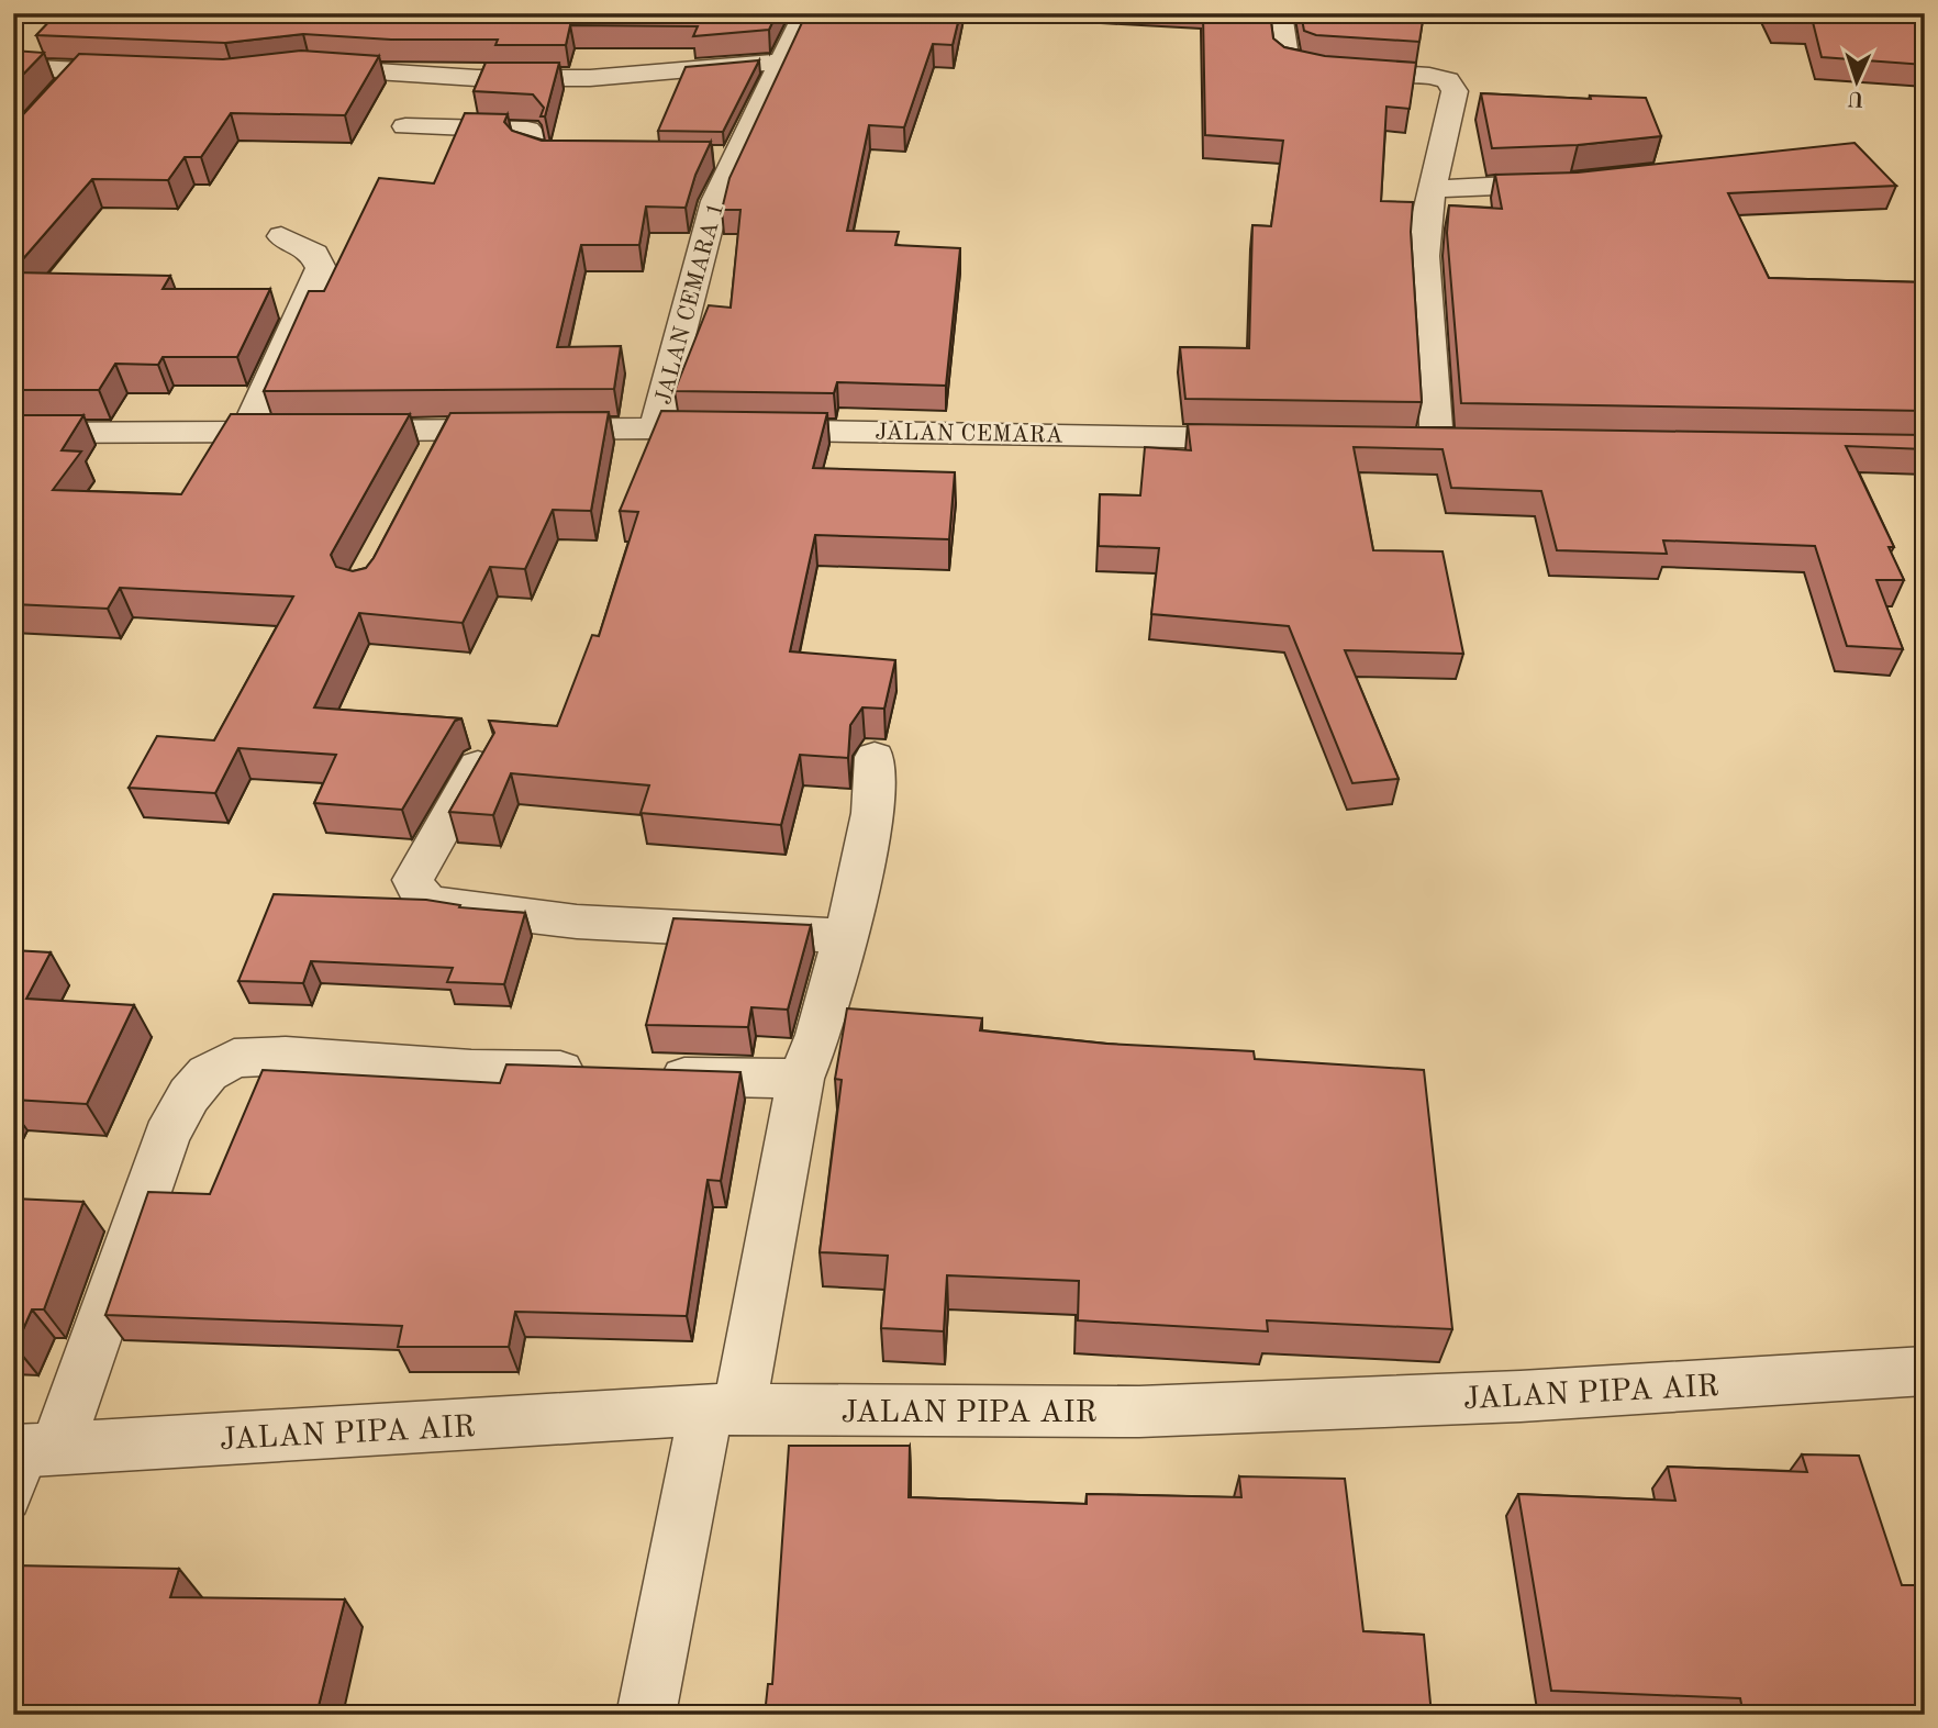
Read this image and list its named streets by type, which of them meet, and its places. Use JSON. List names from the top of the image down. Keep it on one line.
{"streets":{"street":["JALAN CEMARA 1","JALAN CEMARA","JALAN PIPA AIR"]},"crossings":[["JALAN CEMARA 1","JALAN CEMARA"]],"north":"bottom"}
